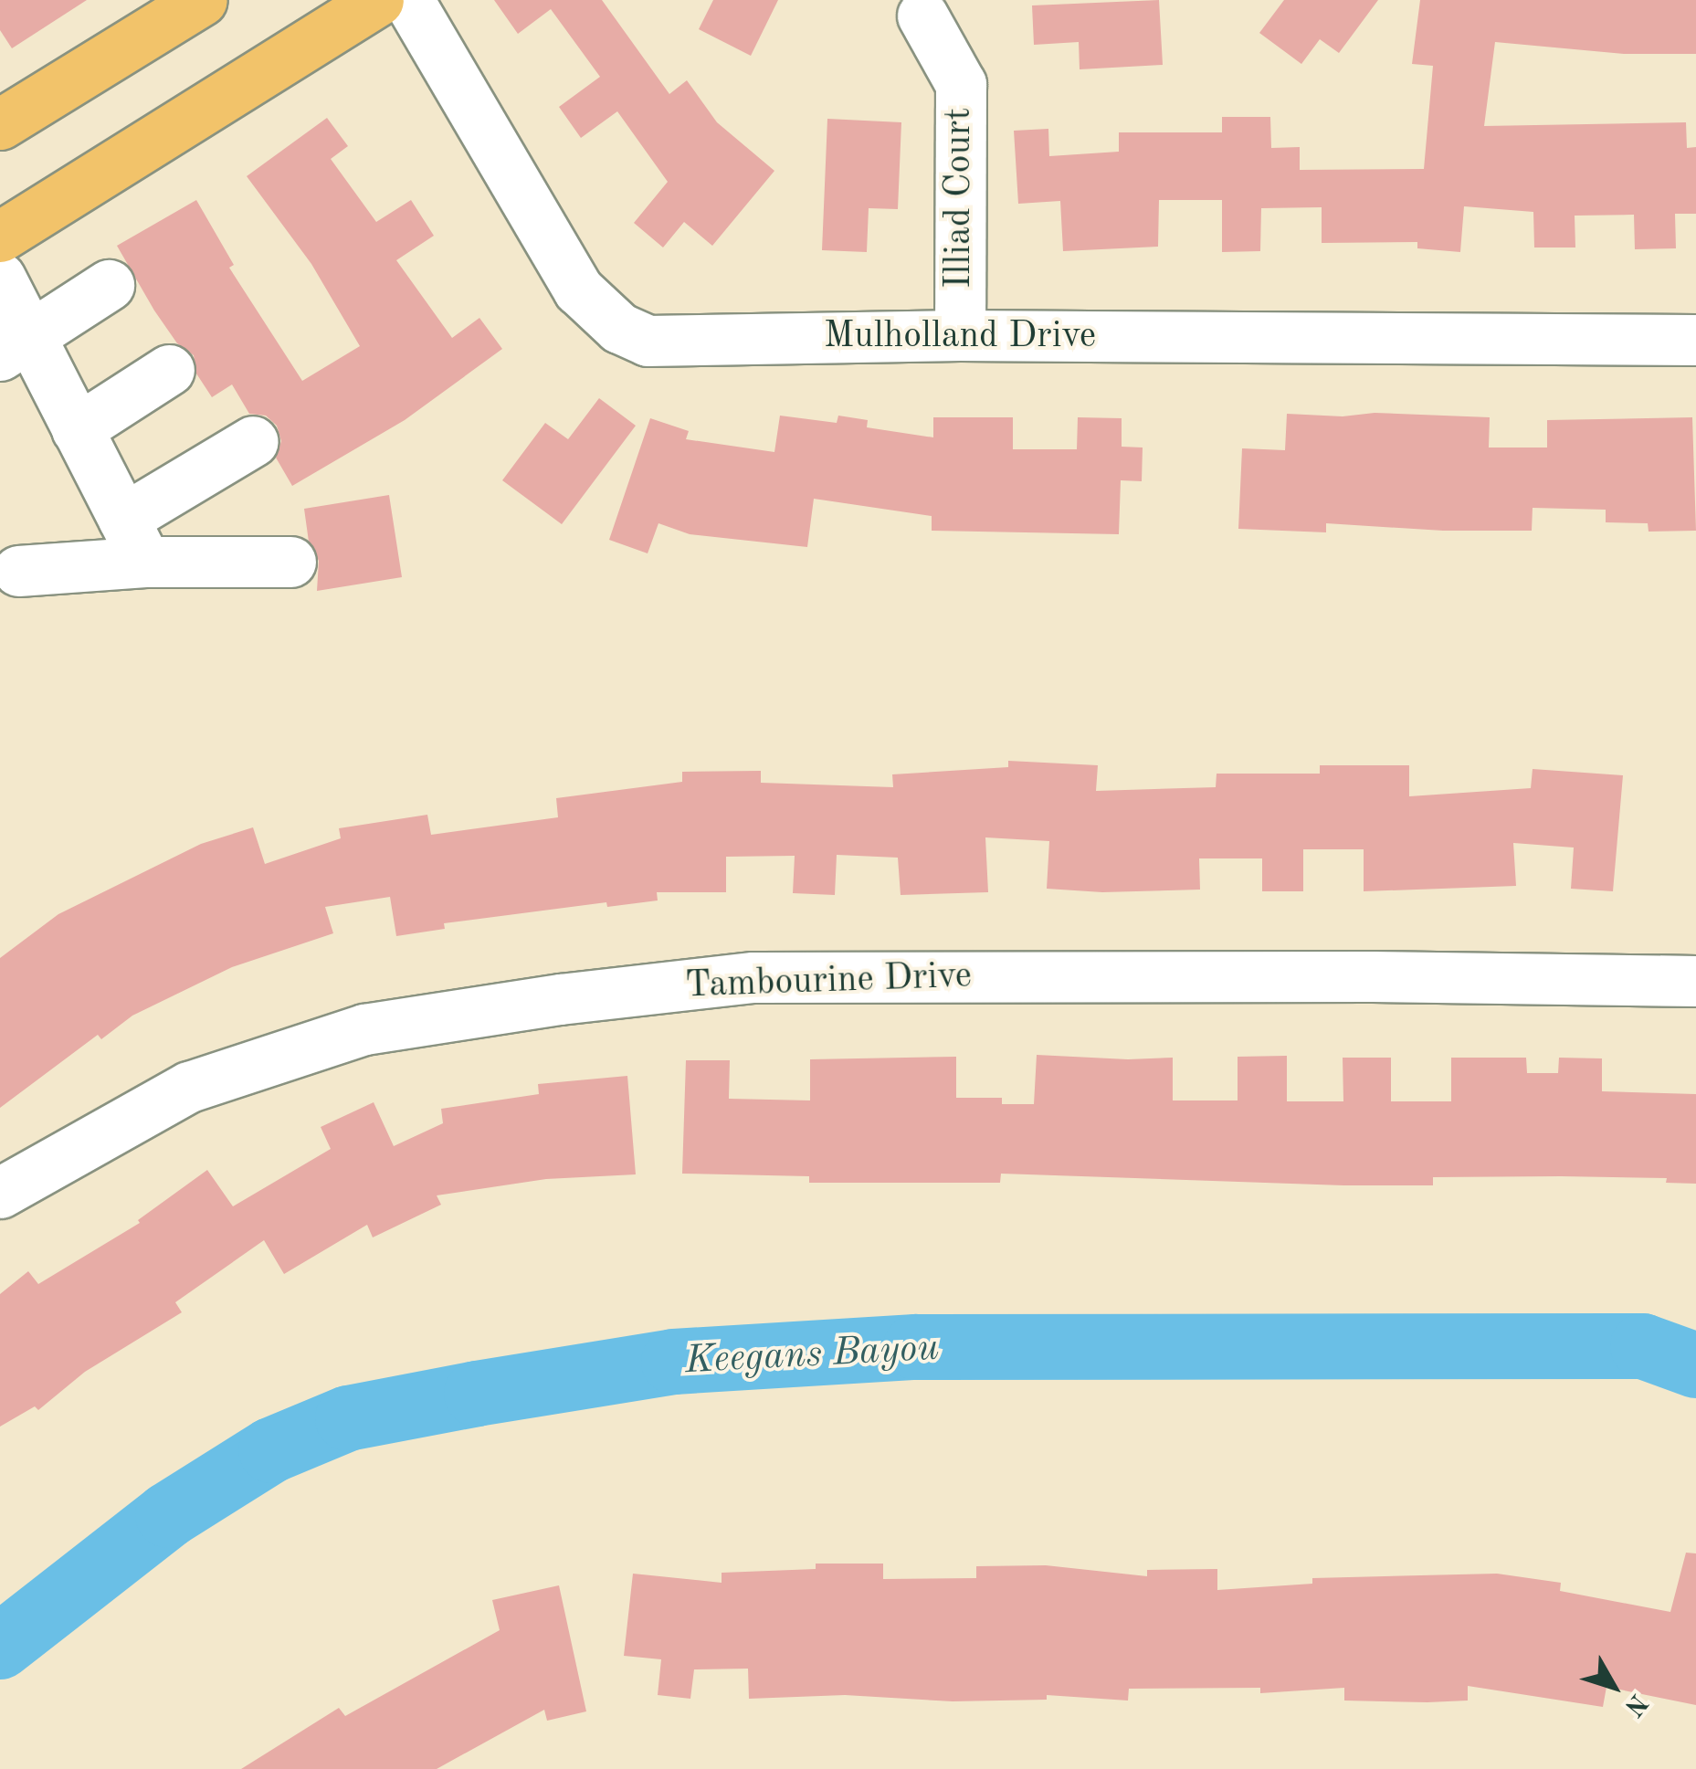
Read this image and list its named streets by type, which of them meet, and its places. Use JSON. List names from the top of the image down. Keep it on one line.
{"streets":{"street":["Illiad Court","Mulholland Drive","Tambourine Drive"]},"crossings":[["Illiad Court","Mulholland Drive"]],"water":["Keegans Bayou"],"north":"bottom right"}
